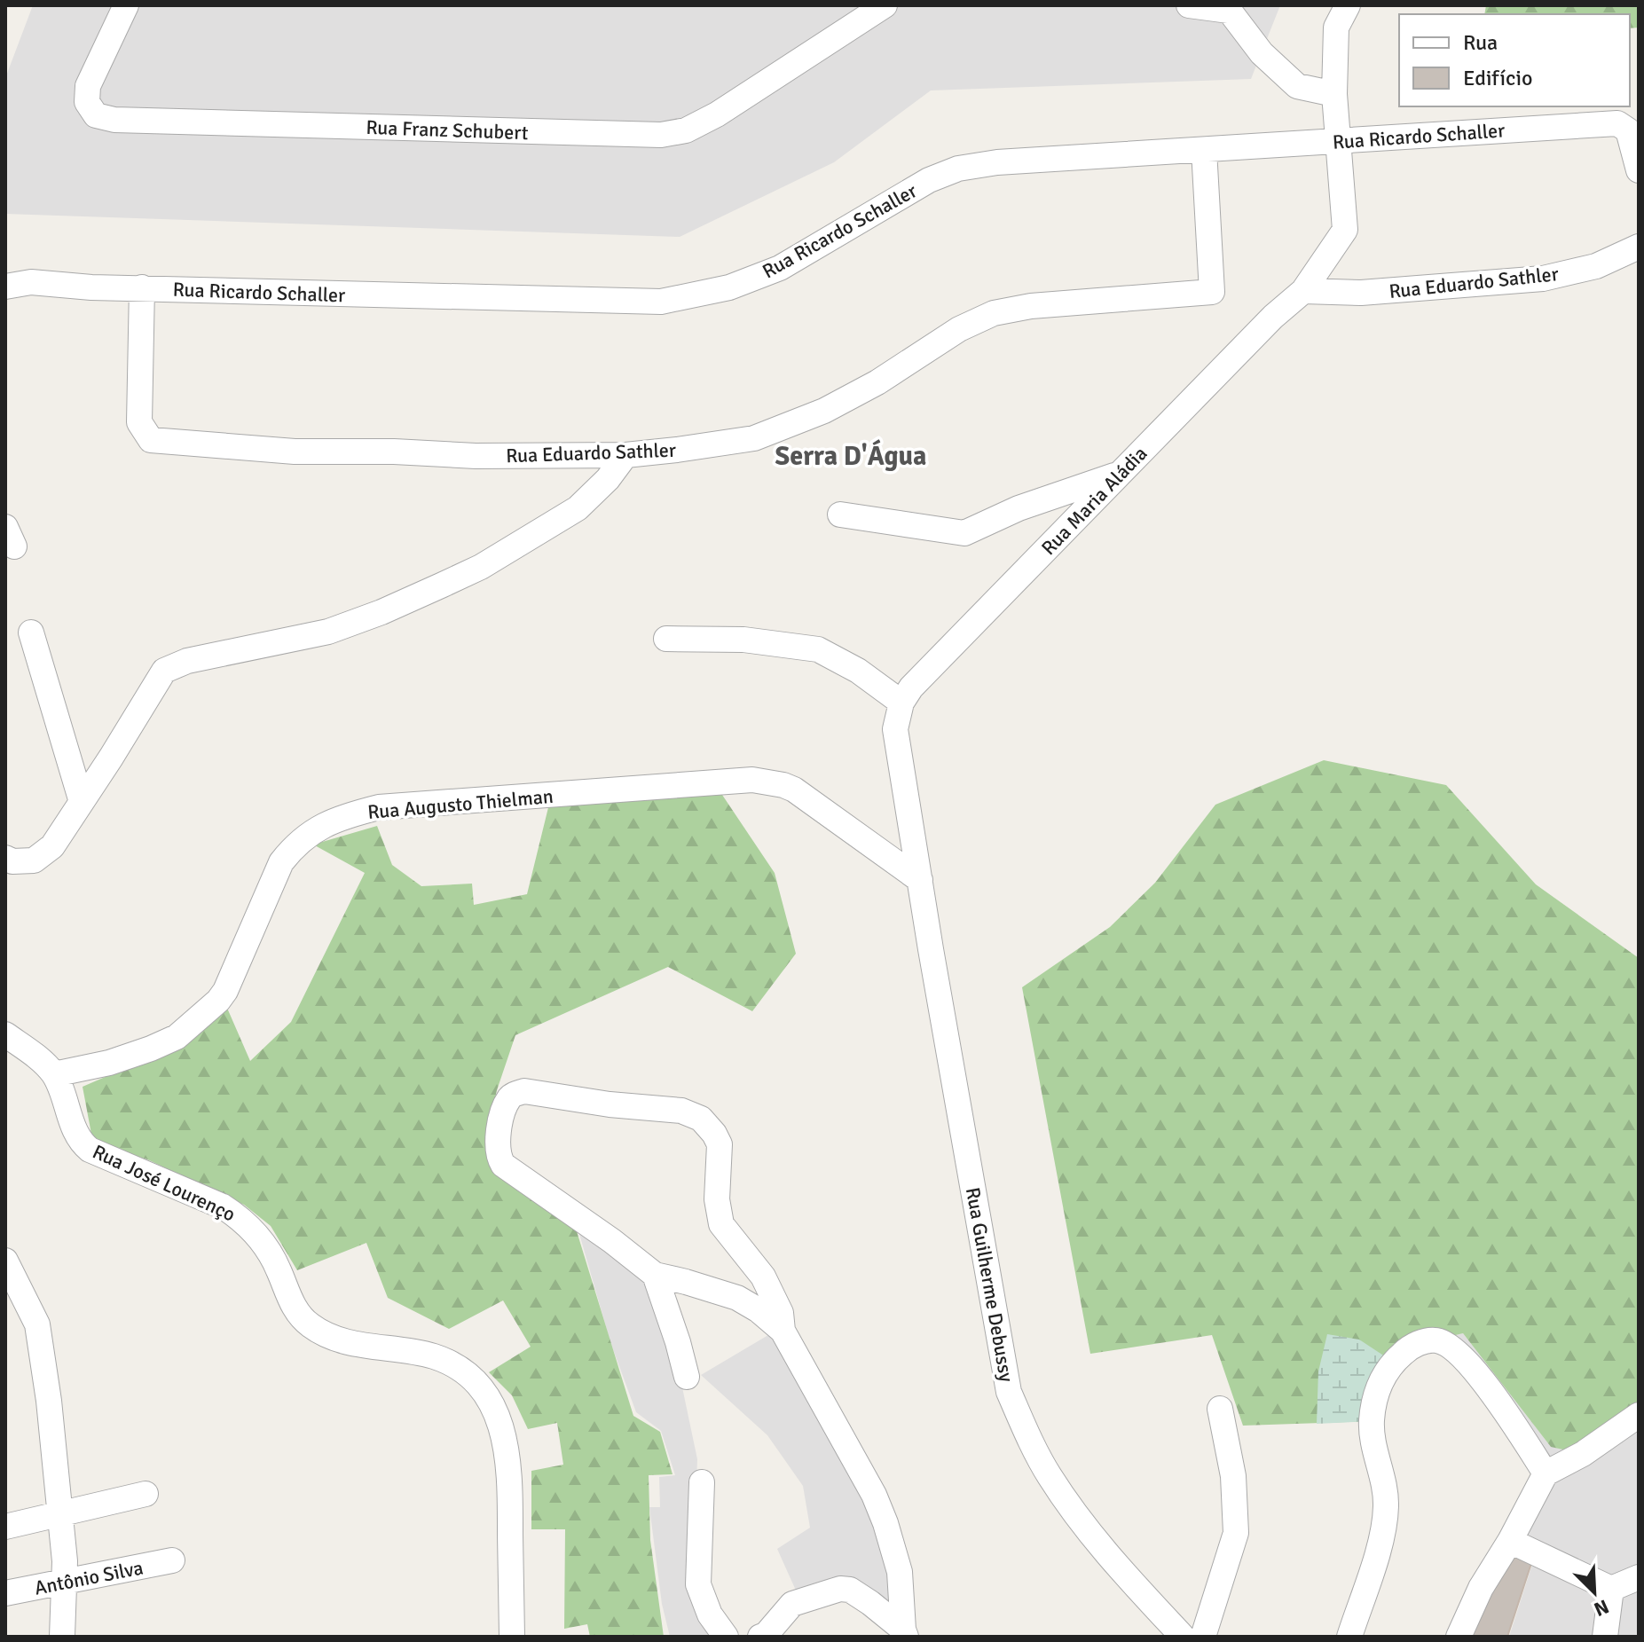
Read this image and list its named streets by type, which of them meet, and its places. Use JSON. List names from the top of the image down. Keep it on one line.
{"streets":{"street":["Rua Franz Schubert","Rua Ricardo Schaller","Rua Eduardo Sathler","Rua Maria Aládia","Rua Augusto Thielman","Rua José Lourenço","Rua Guilherme Debussy","Antônio Silva"]},"crossings":[["Rua Ricardo Schaller","Rua Eduardo Sathler"],["Rua Ricardo Schaller","Rua Maria Aládia"],["Rua Eduardo Sathler","Rua Maria Aládia"],["Rua Augusto Thielman","Rua José Lourenço"],["Rua Augusto Thielman","Rua Guilherme Debussy"]],"districts":["Serra D'Água"],"legend":["Rua","Edifício"],"north":"bottom right"}
